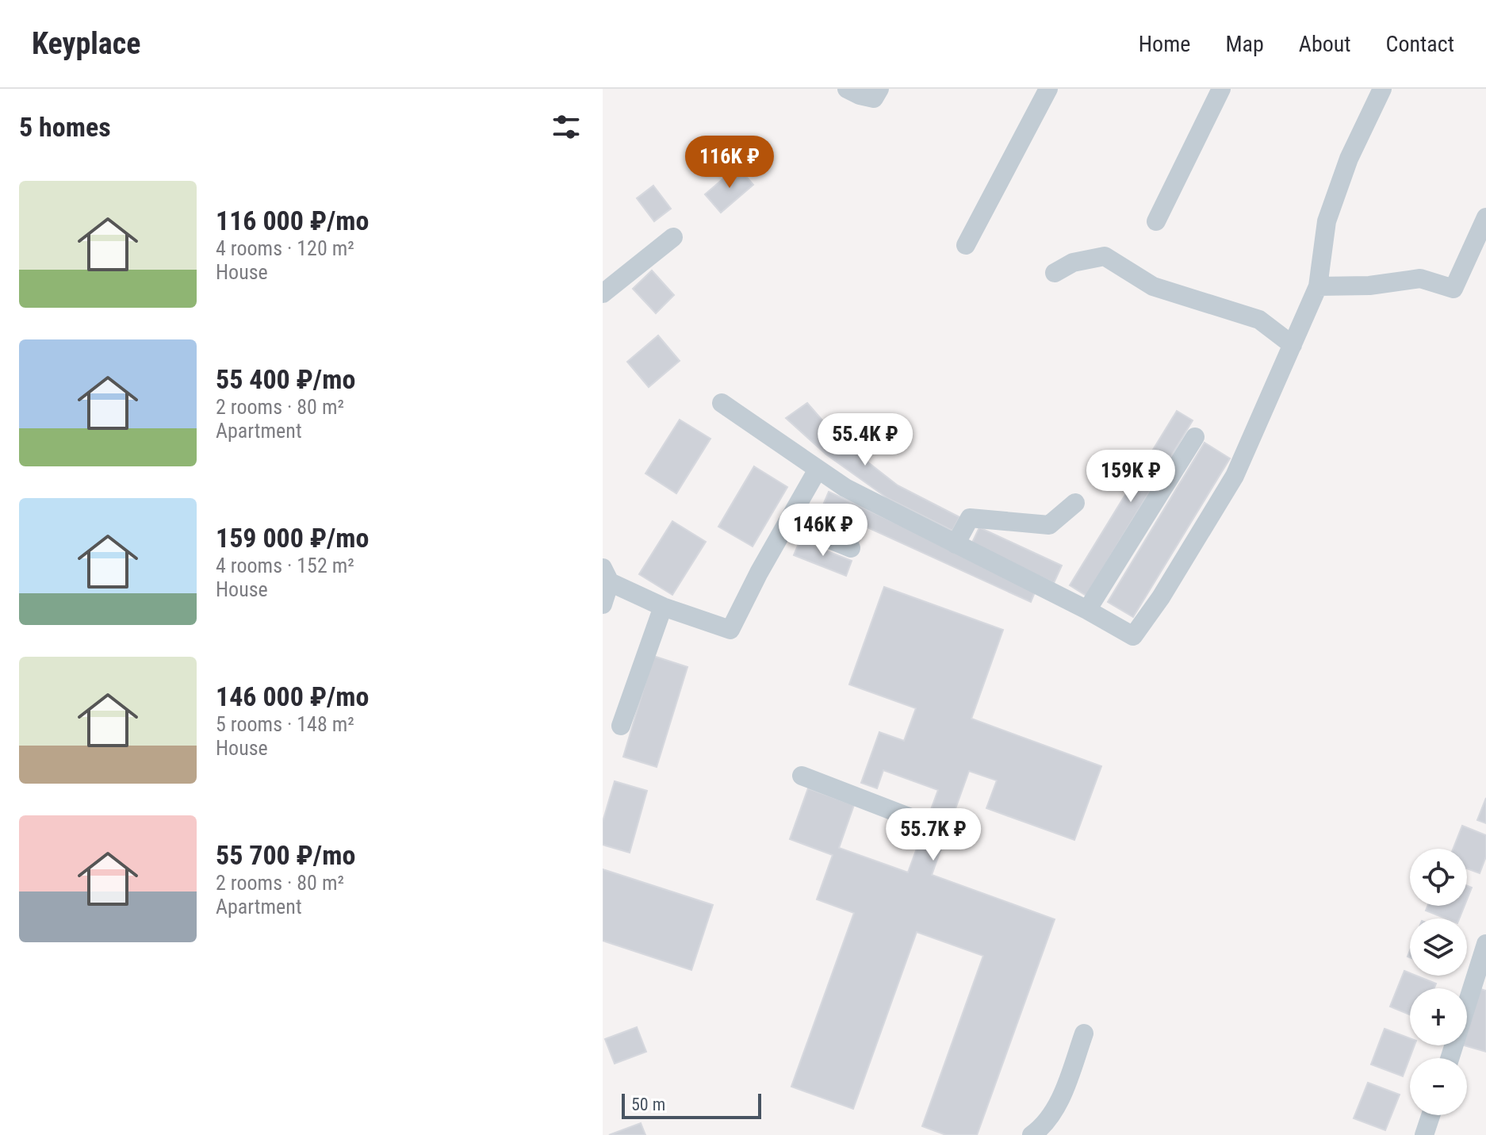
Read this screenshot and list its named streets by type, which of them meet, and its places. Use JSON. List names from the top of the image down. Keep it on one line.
{"scale_bar":"50 m","page":{"header":"Keyplace","nav":["Home","Map","About","Contact"],"heading":"5 homes","price":["116K ₽","55.4K ₽","159K ₽","146K ₽","55.7K ₽"],"list":[{"name":"116 000 ₽/mo","note":"4 rooms · 120 m² · House"},{"name":"55 400 ₽/mo","note":"2 rooms · 80 m² · Apartment"},{"name":"159 000 ₽/mo","note":"4 rooms · 152 m² · House"},{"name":"146 000 ₽/mo","note":"5 rooms · 148 m² · House"},{"name":"55 700 ₽/mo","note":"2 rooms · 80 m² · Apartment"}],"map_buttons":["+","−"],"scale":"50 m"}}
